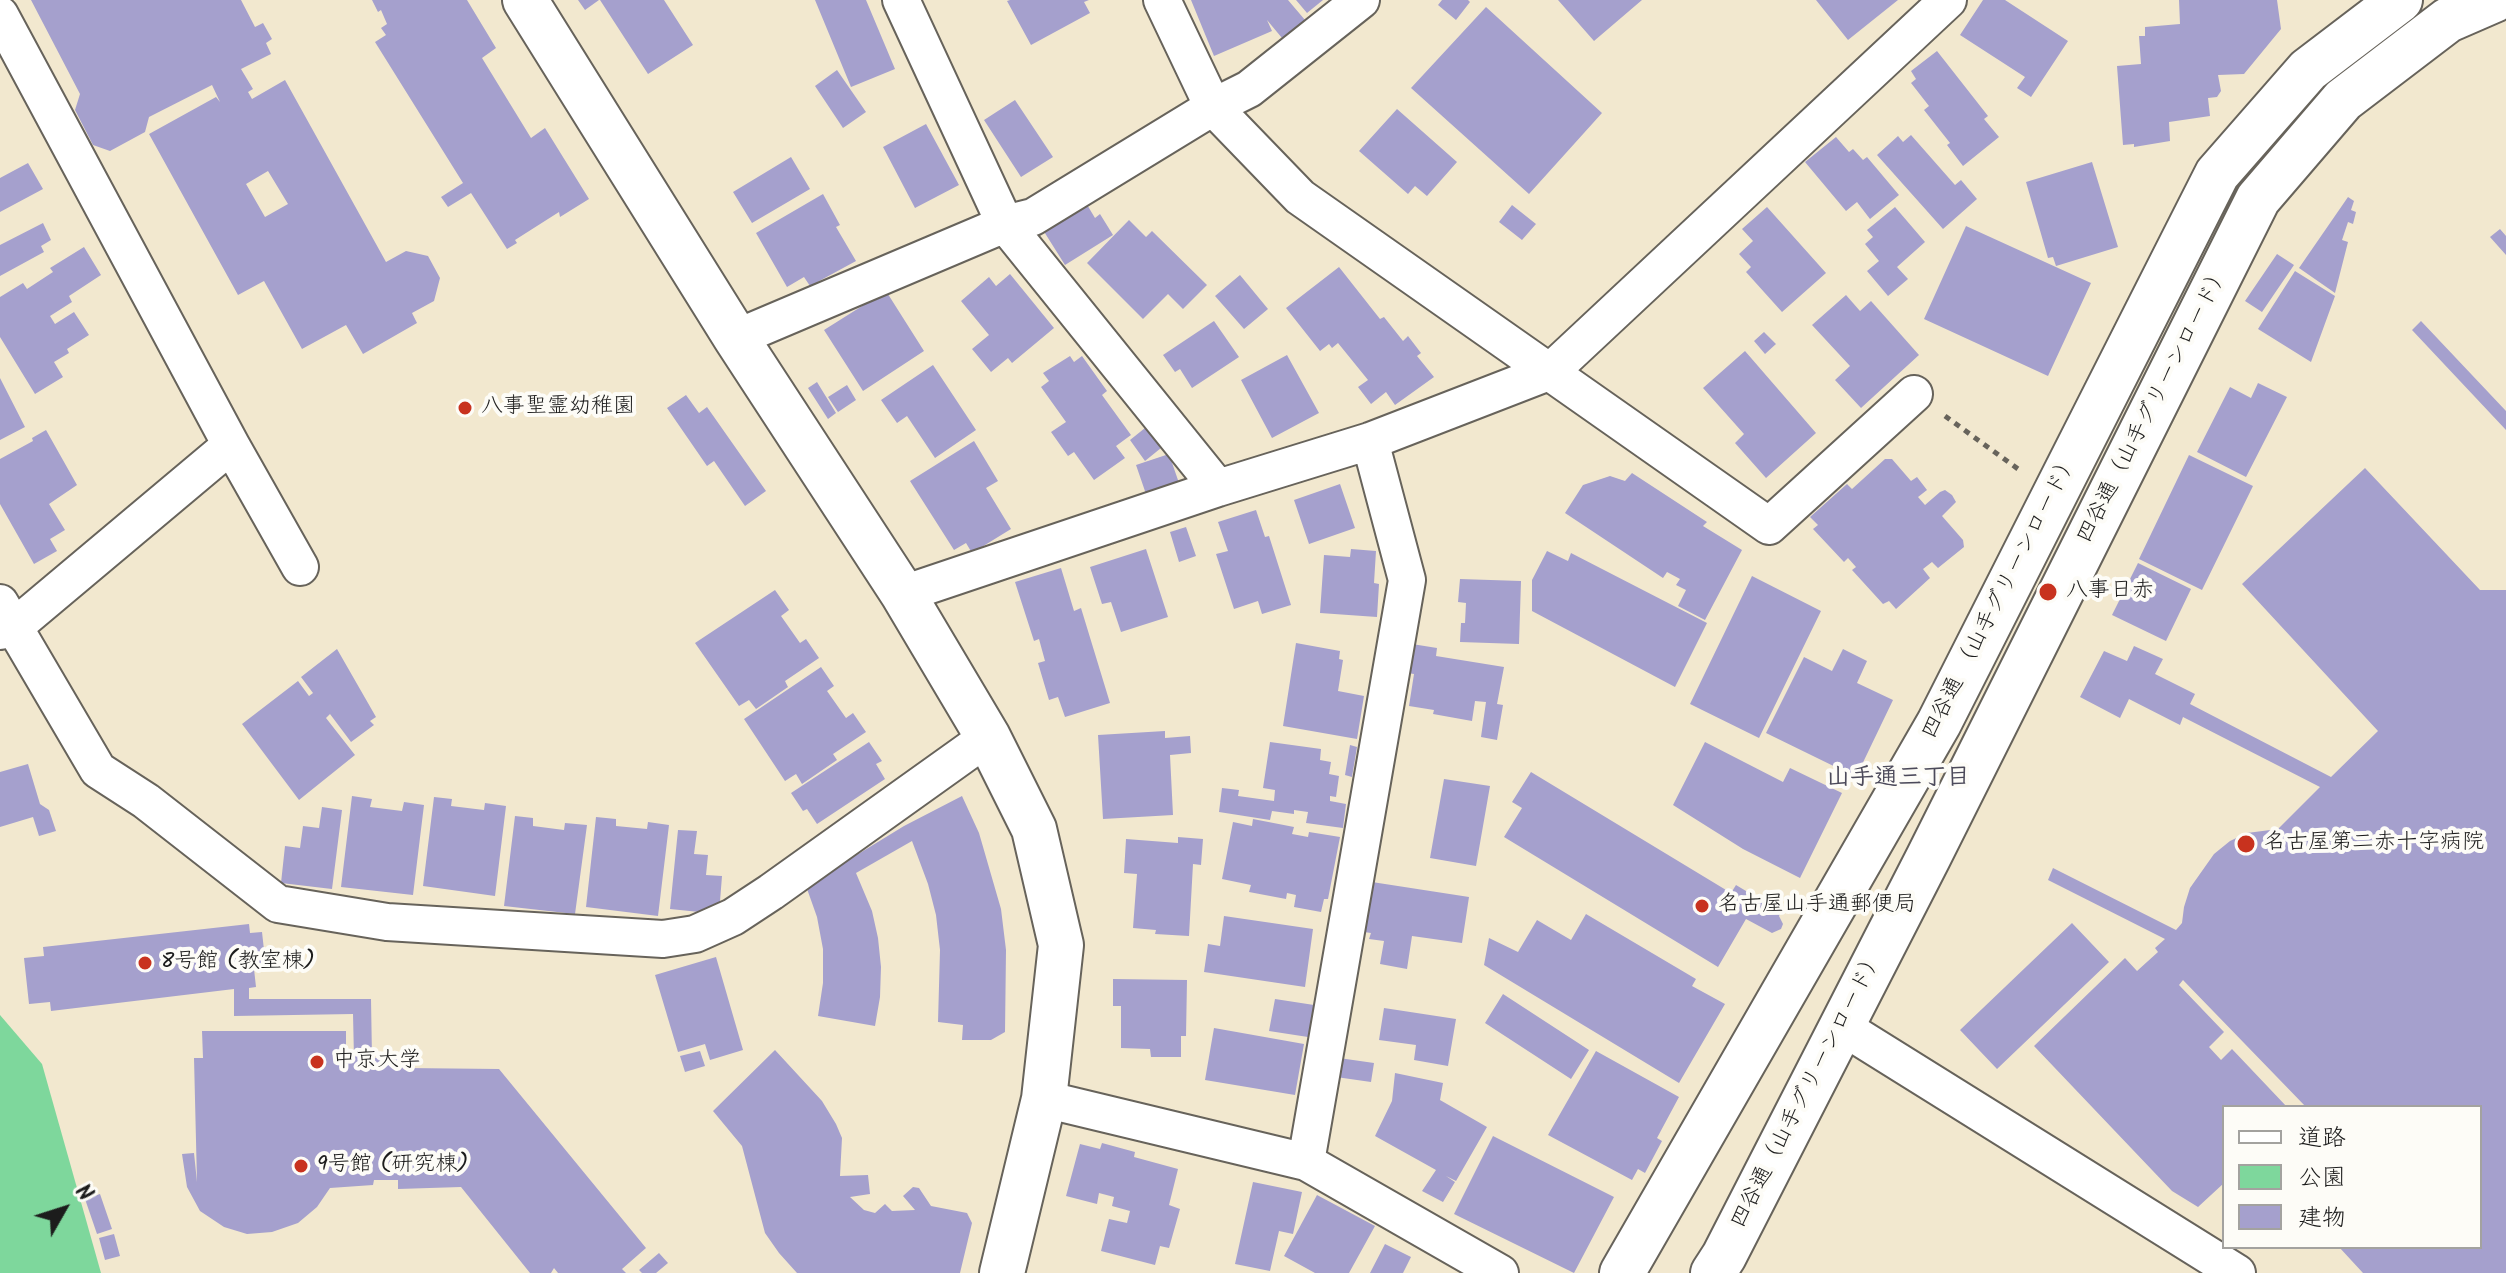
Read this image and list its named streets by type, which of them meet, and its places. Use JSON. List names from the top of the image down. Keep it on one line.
{"streets":{"street":["四谷通（山手グリーンロード）","四谷通 （山手グリーンロード）"]},"districts":["山手通三丁目"],"places":["八事聖霊幼稚園","八事日赤","名古屋第二赤十字病院","名古屋山手通郵便局","8号館 (教室棟)","中京大学","9号館 (研究棟)"],"legend":["道路","公園","建物"],"north":"top right"}
